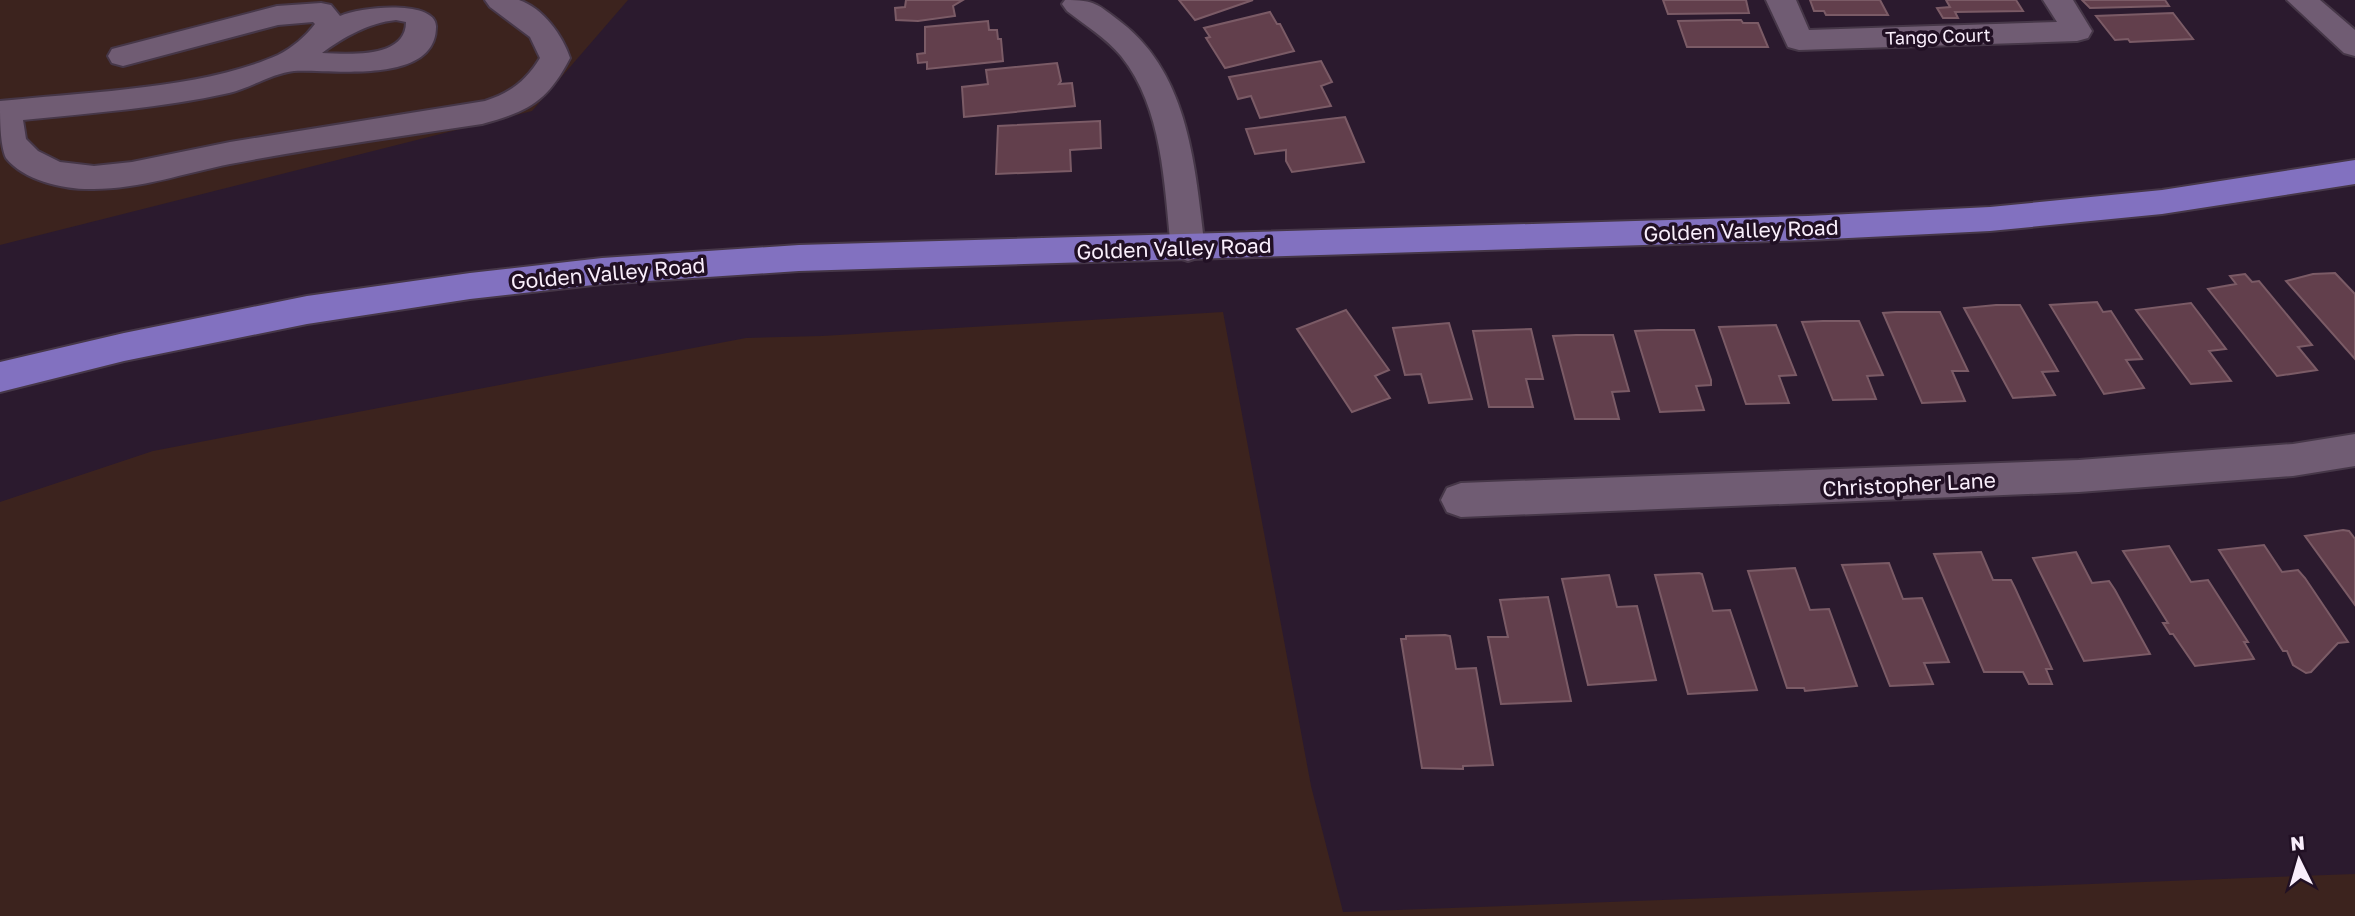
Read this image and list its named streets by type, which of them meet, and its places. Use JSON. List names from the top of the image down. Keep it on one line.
{"streets":{"main road":["Golden Valley Road"],"street":["Tango Court","Christopher Lane"]},"north":"top"}
